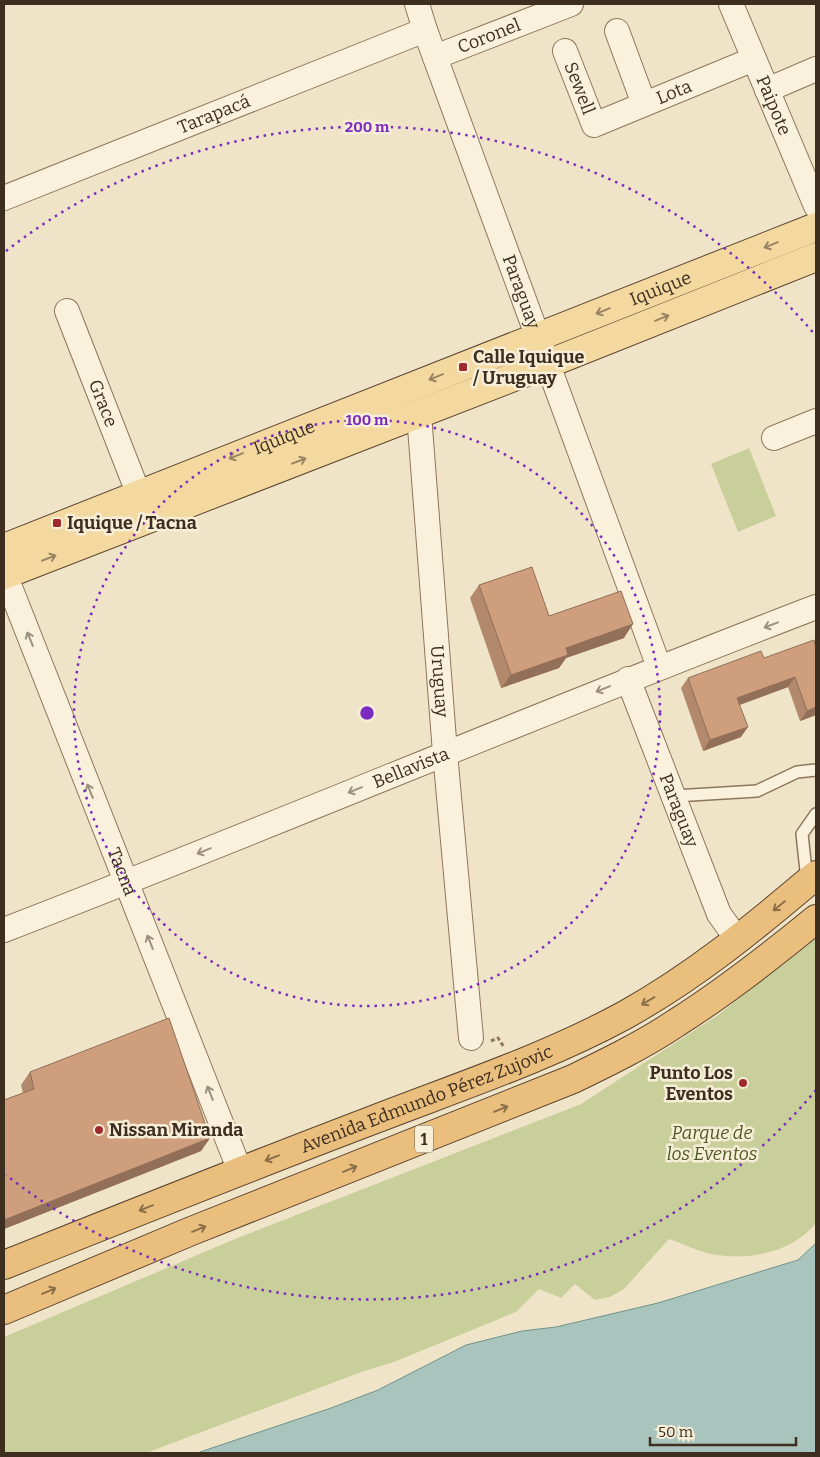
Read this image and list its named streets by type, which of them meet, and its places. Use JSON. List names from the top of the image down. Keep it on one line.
{"streets":{"highway":["Avenida Edmundo Pérez Zujovic","1"],"main road":["Iquique"],"street":["Coronel","Sewell","Lota","Paipote","Tarapacá","Paraguay","Grace","Uruguay","Bellavista","Tacna"]},"crossings":[["Coronel","Paraguay"],["Sewell","Lota"],["Lota","Paipote"],["Tarapacá","Paraguay"],["Iquique","Paraguay"],["Iquique","Grace"],["Iquique","Uruguay"],["Iquique","Tacna"],["Paraguay","Bellavista"],["Paraguay","Avenida Edmundo Pérez Zujovic"],["Uruguay","Bellavista"],["Bellavista","Tacna"],["Tacna","Avenida Edmundo Pérez Zujovic"]],"one_way":["Bellavista","Tacna"],"parks":["Parque de los Eventos"],"places":{"transit":["Calle Iquique / Uruguay","Iquique / Tacna"],"other":["Punto Los Eventos","Nissan Miranda"]},"scale_bar":"50 m","rings":["200 m","100 m"]}
